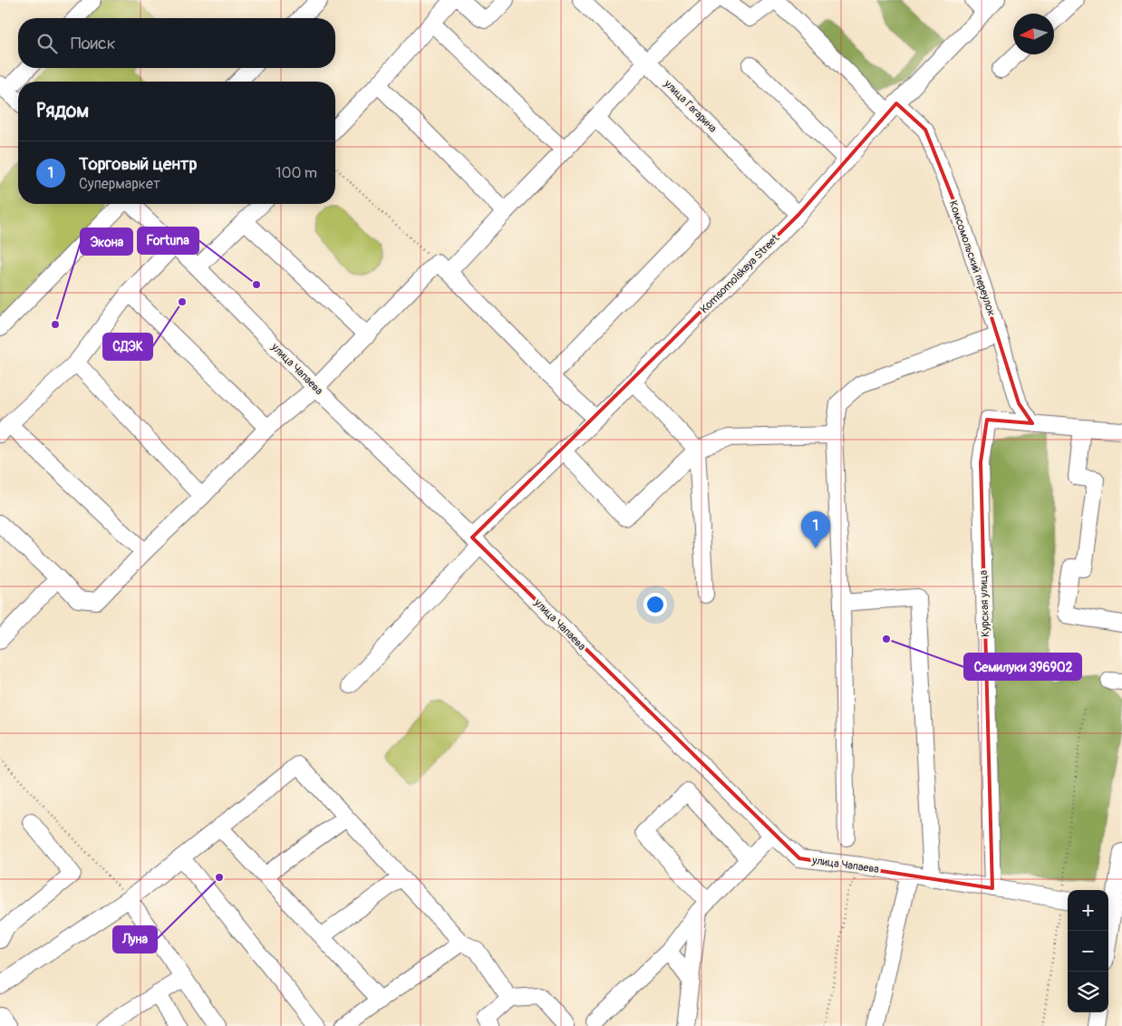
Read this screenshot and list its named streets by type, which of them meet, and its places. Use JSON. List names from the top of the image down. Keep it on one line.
{"streets":{"street":["улица Гагарина","Комсомольский переулок","Komsomolskaya Street","улица Чапаева","Курская улица"]},"crossings":[["улица Гагарина","Komsomolskaya Street"],["Комсомольский переулок","Komsomolskaya Street"],["Комсомольский переулок","Курская улица"],["Komsomolskaya Street","улица Чапаева"],["улица Чапаева","Курская улица"]],"places":["Fortuna","СДЭК","Экона","Семилуки 396902","Луна"],"north":"left","page":{"search":"Поиск","heading":"Рядом","list":[{"mark":"1","name":"Торговый центр","note":"Супермаркет","value":"100 m"}],"pins":"1","map_buttons":["+","−"]}}
